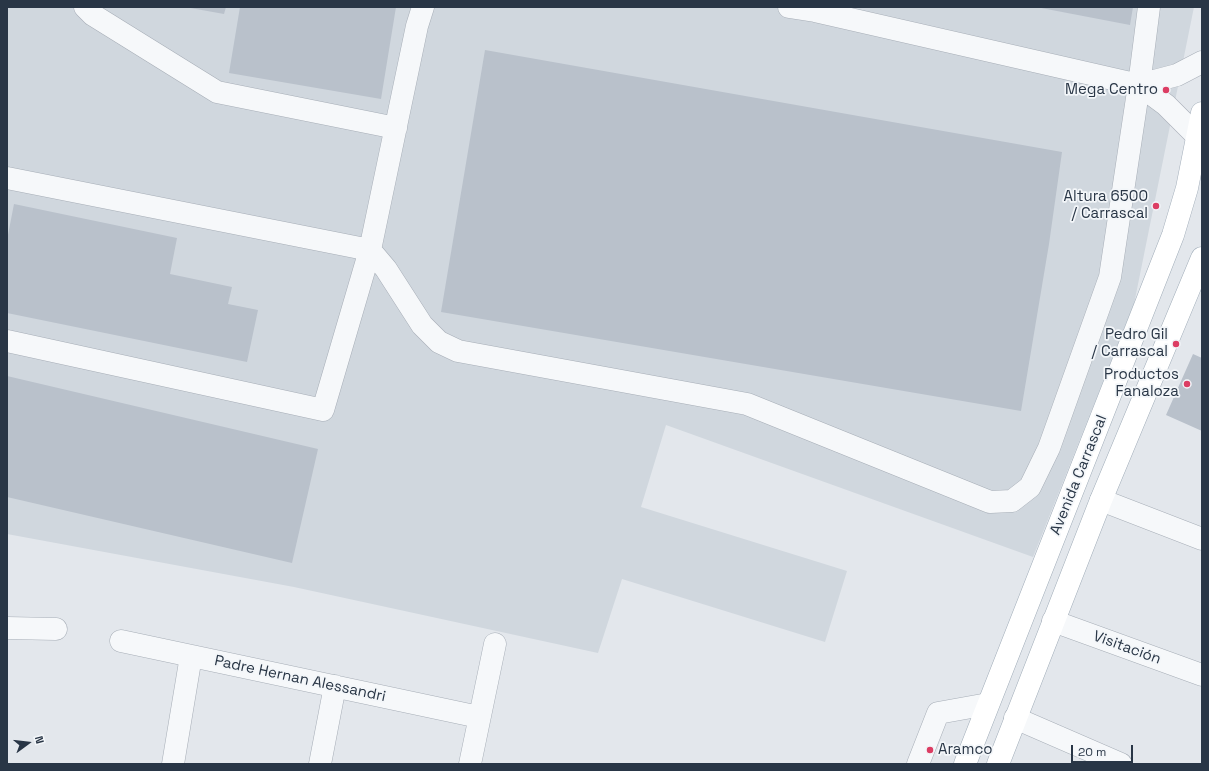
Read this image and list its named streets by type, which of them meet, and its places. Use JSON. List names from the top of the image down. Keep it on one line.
{"streets":{"main road":["Avenida Carrascal"],"street":["Visitación","Padre Hernan Alessandri"]},"crossings":[["Avenida Carrascal","Visitación"]],"places":["Mega Centro","Altura 6500 / Carrascal","Pedro Gil / Carrascal","Productos Fanaloza","Aramco"],"scale_bar":"20 m","north":"right"}
